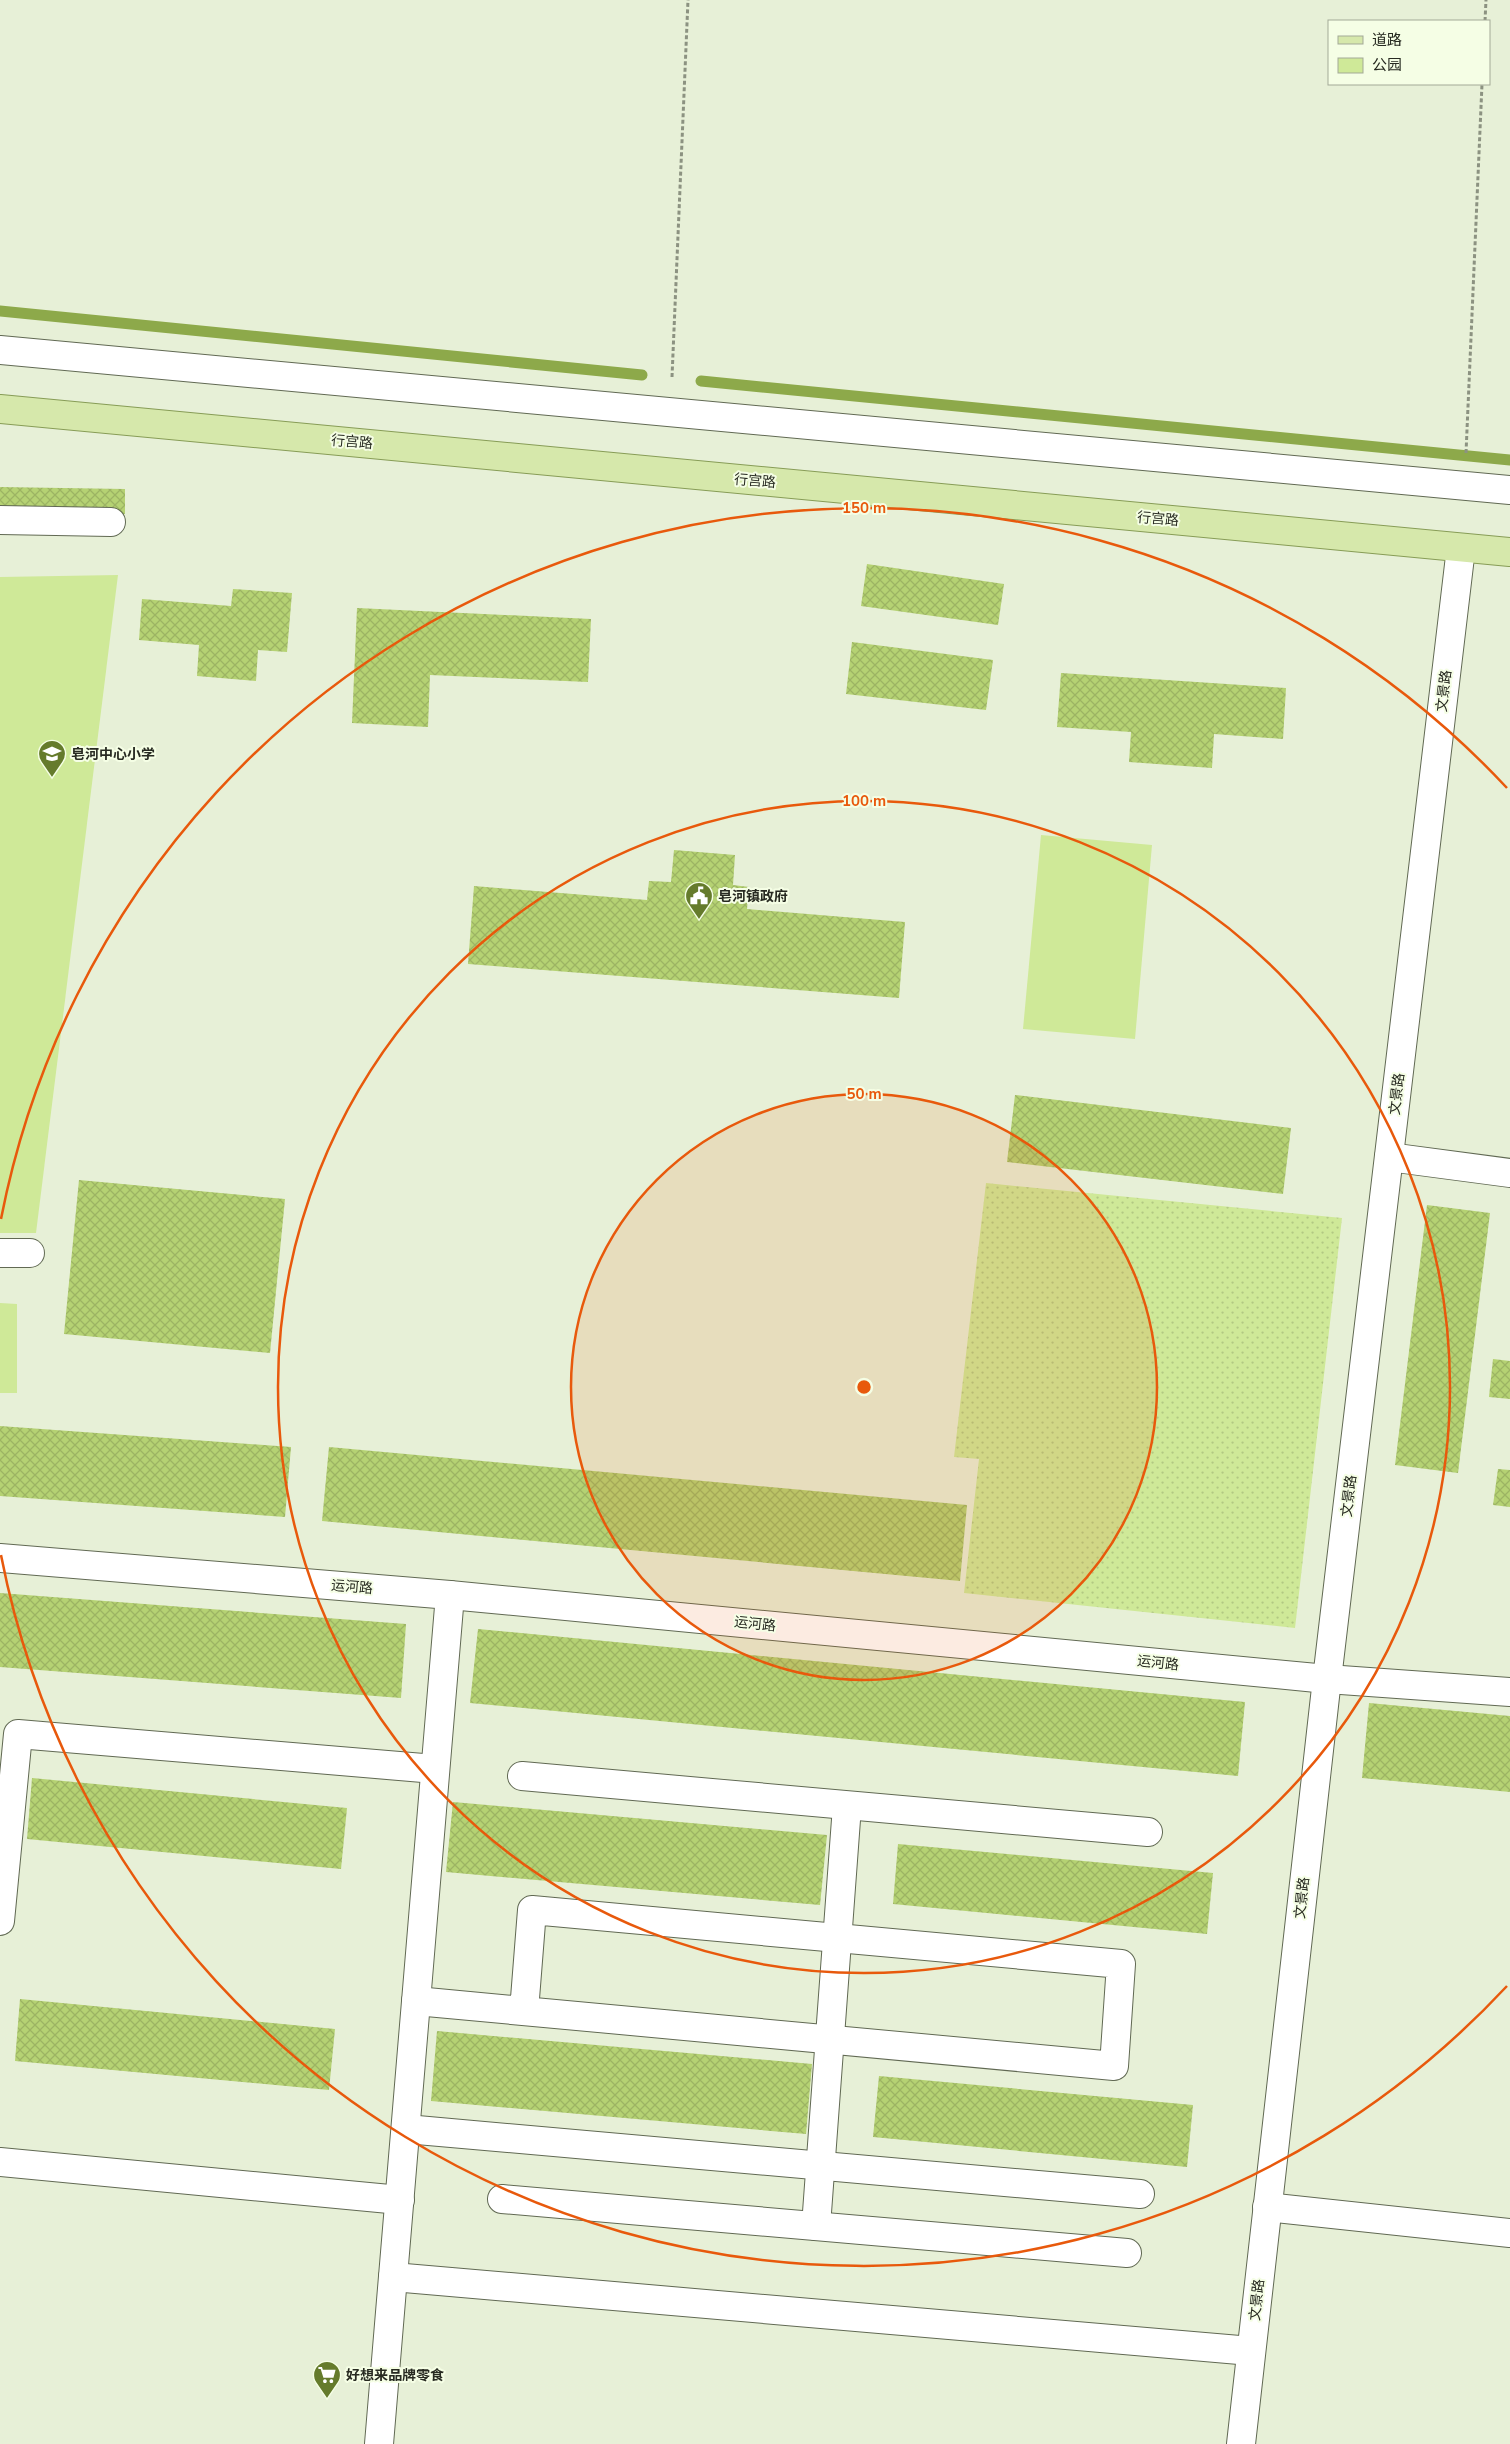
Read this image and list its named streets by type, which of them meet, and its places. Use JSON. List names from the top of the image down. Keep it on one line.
{"streets":{"main road":["行宫路"],"street":["文景路","运河路"]},"crossings":[["行宫路","文景路"],["文景路","运河路"]],"places":{"school or university":["皂河中心小学"],"public building":["皂河镇政府"],"supermarket":["好想来品牌零食"]},"legend":["道路","公园"],"rings":["150 m","100 m","50 m"]}
